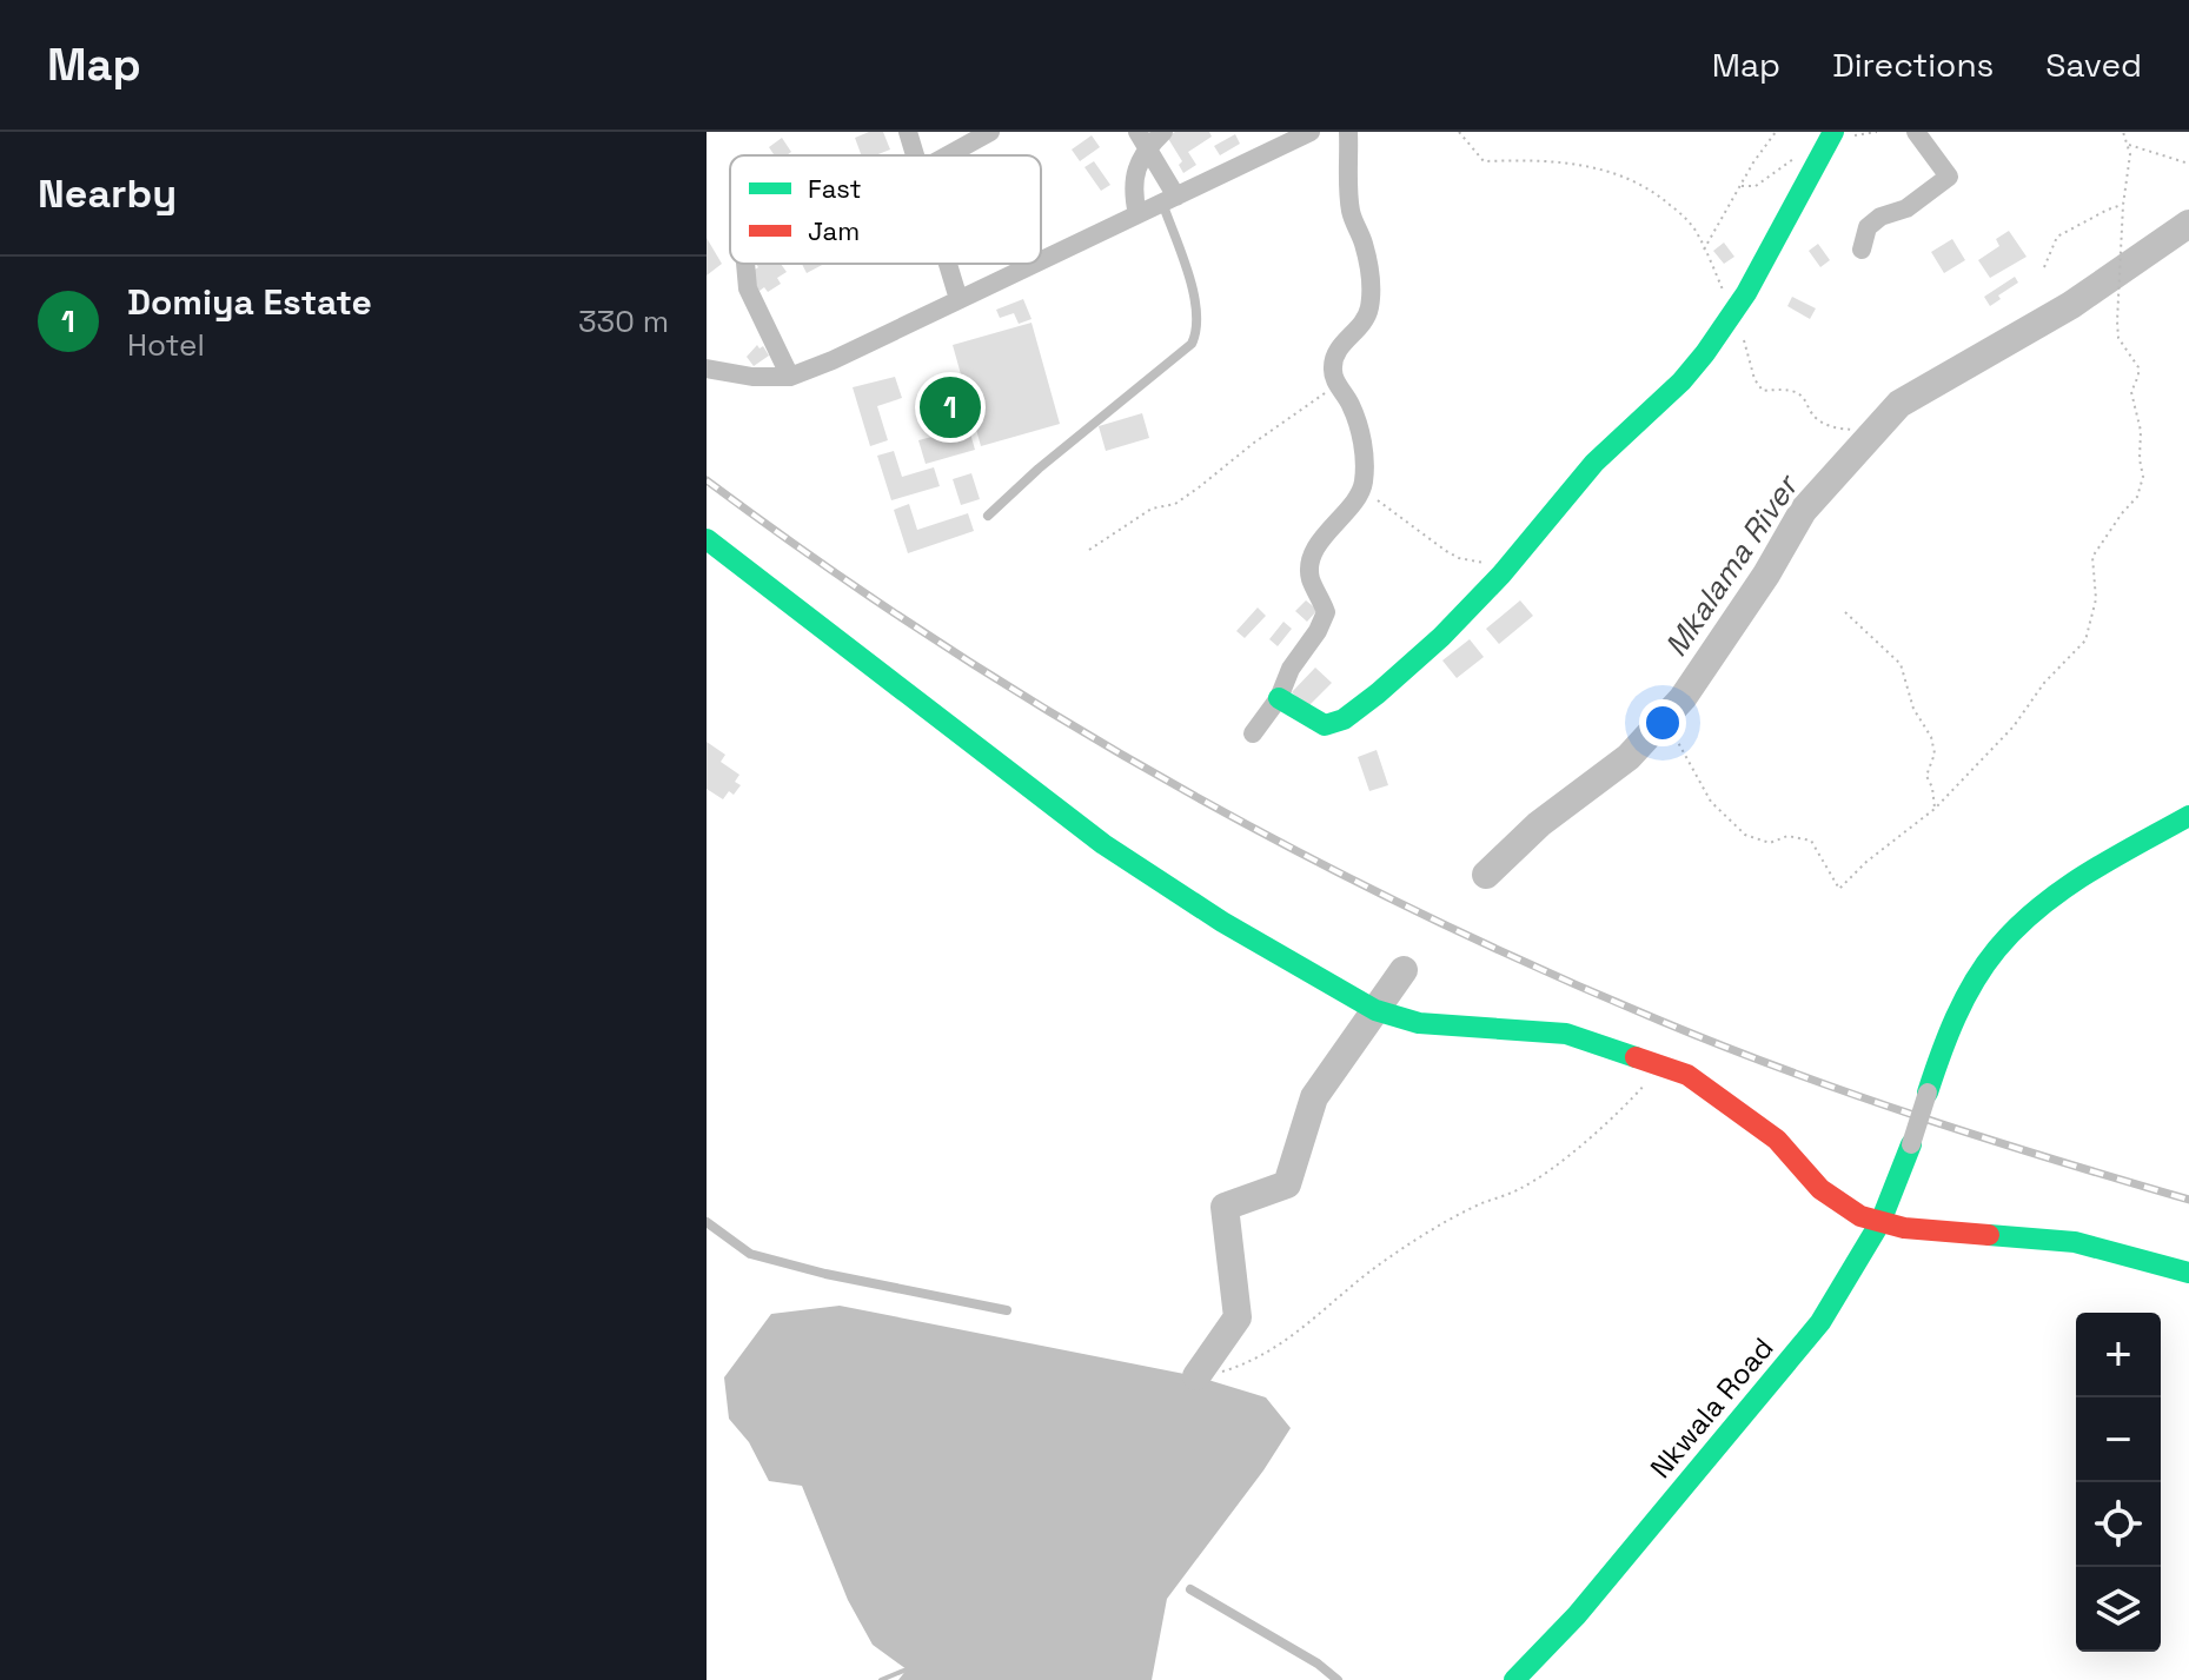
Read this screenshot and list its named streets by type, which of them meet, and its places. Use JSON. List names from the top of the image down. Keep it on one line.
{"streets":{"street":["Nkwala Road"]},"water":["Mkalama River"],"legend":["Fast","Jam"],"page":{"header":"Map","nav":["Map","Directions","Saved"],"heading":"Nearby","list":[{"mark":"1","name":"Domiya Estate","note":"Hotel","value":"330 m"}],"pins":"1","map_buttons":["+","−"]}}
